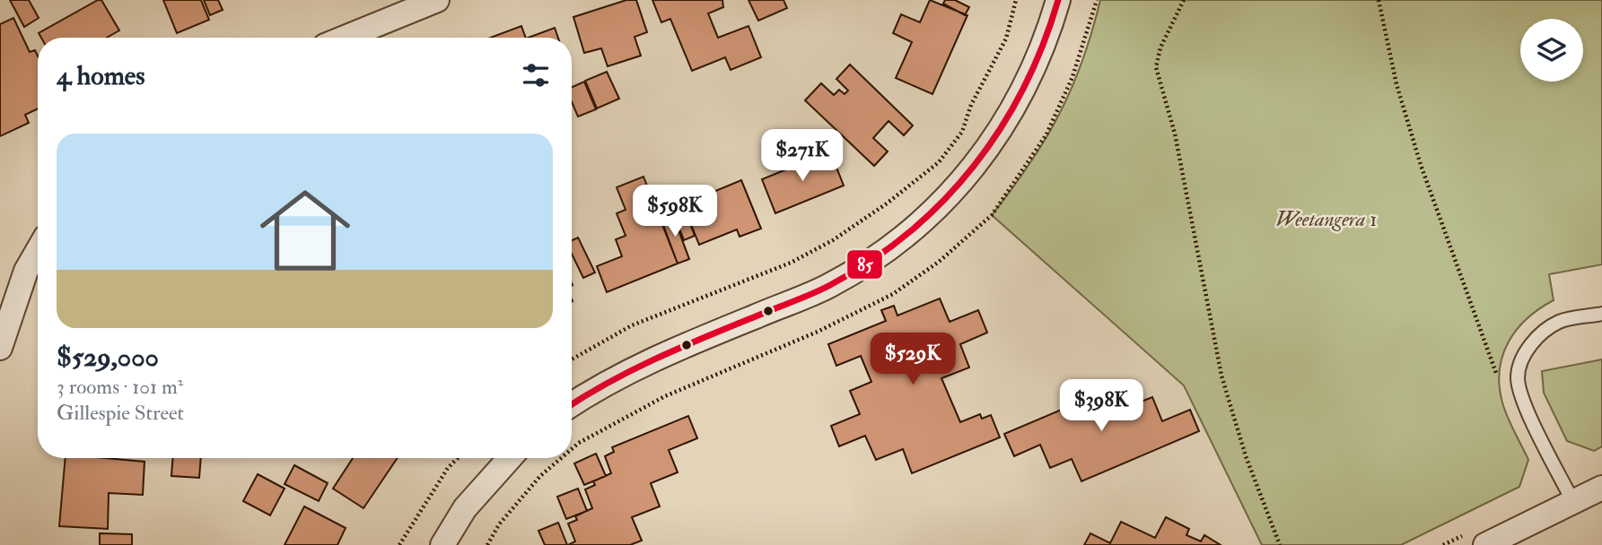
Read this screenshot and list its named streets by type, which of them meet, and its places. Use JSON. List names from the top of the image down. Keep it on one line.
{"parks":["Weetangera 1"],"lines":["transit line 85"],"page":{"heading":"4 homes","list":[{"name":"$529,000","note":"3 rooms · 101 m² · Gillespie Street"}],"price":["$271K","$598K","$529K","$398K"]}}
